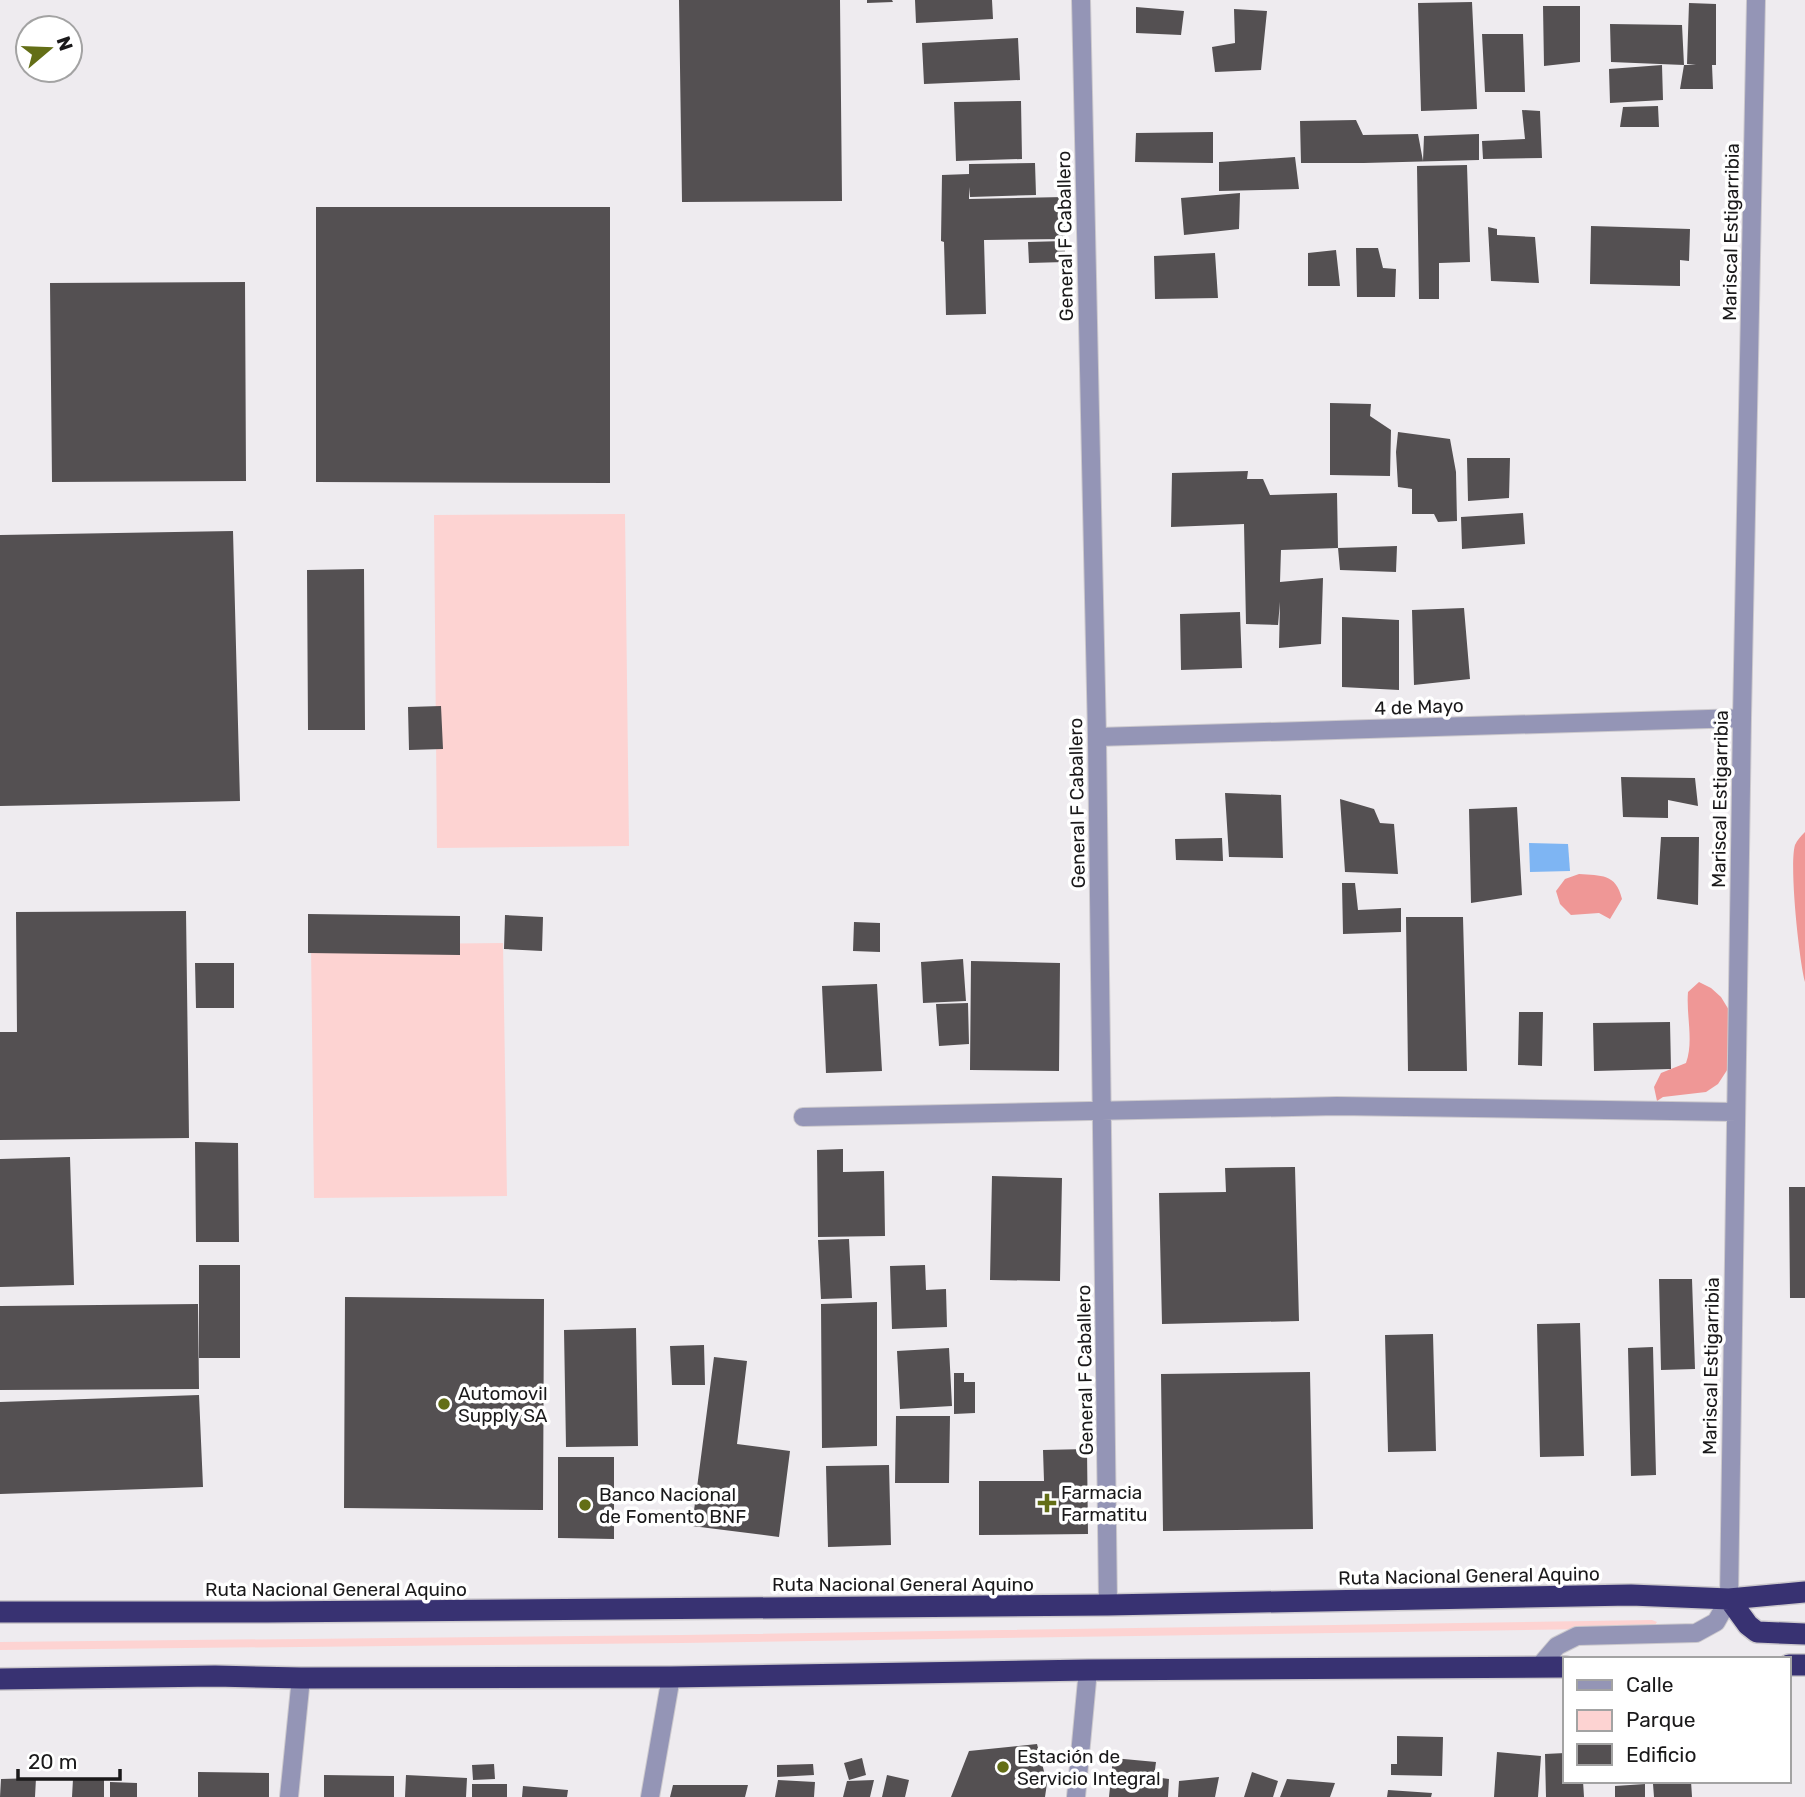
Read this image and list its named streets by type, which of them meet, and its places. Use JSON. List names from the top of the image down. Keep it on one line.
{"streets":{"highway":["Ruta Nacional General Aquino"],"street":["Mariscal Estigarribia","General F Caballero","4 de Mayo"]},"crossings":[["Mariscal Estigarribia","4 de Mayo"],["Mariscal Estigarribia","Ruta Nacional General Aquino"],["General F Caballero","4 de Mayo"],["General F Caballero","Ruta Nacional General Aquino"]],"places":{"other":["Automovil Supply SA","Banco Nacional de Fomento BNF","Estación de Servicio Integral"],"health":["Farmacia Farmatitu"]},"legend":["Calle","Parque","Edificio"],"scale_bar":"20 m","north":"right"}
